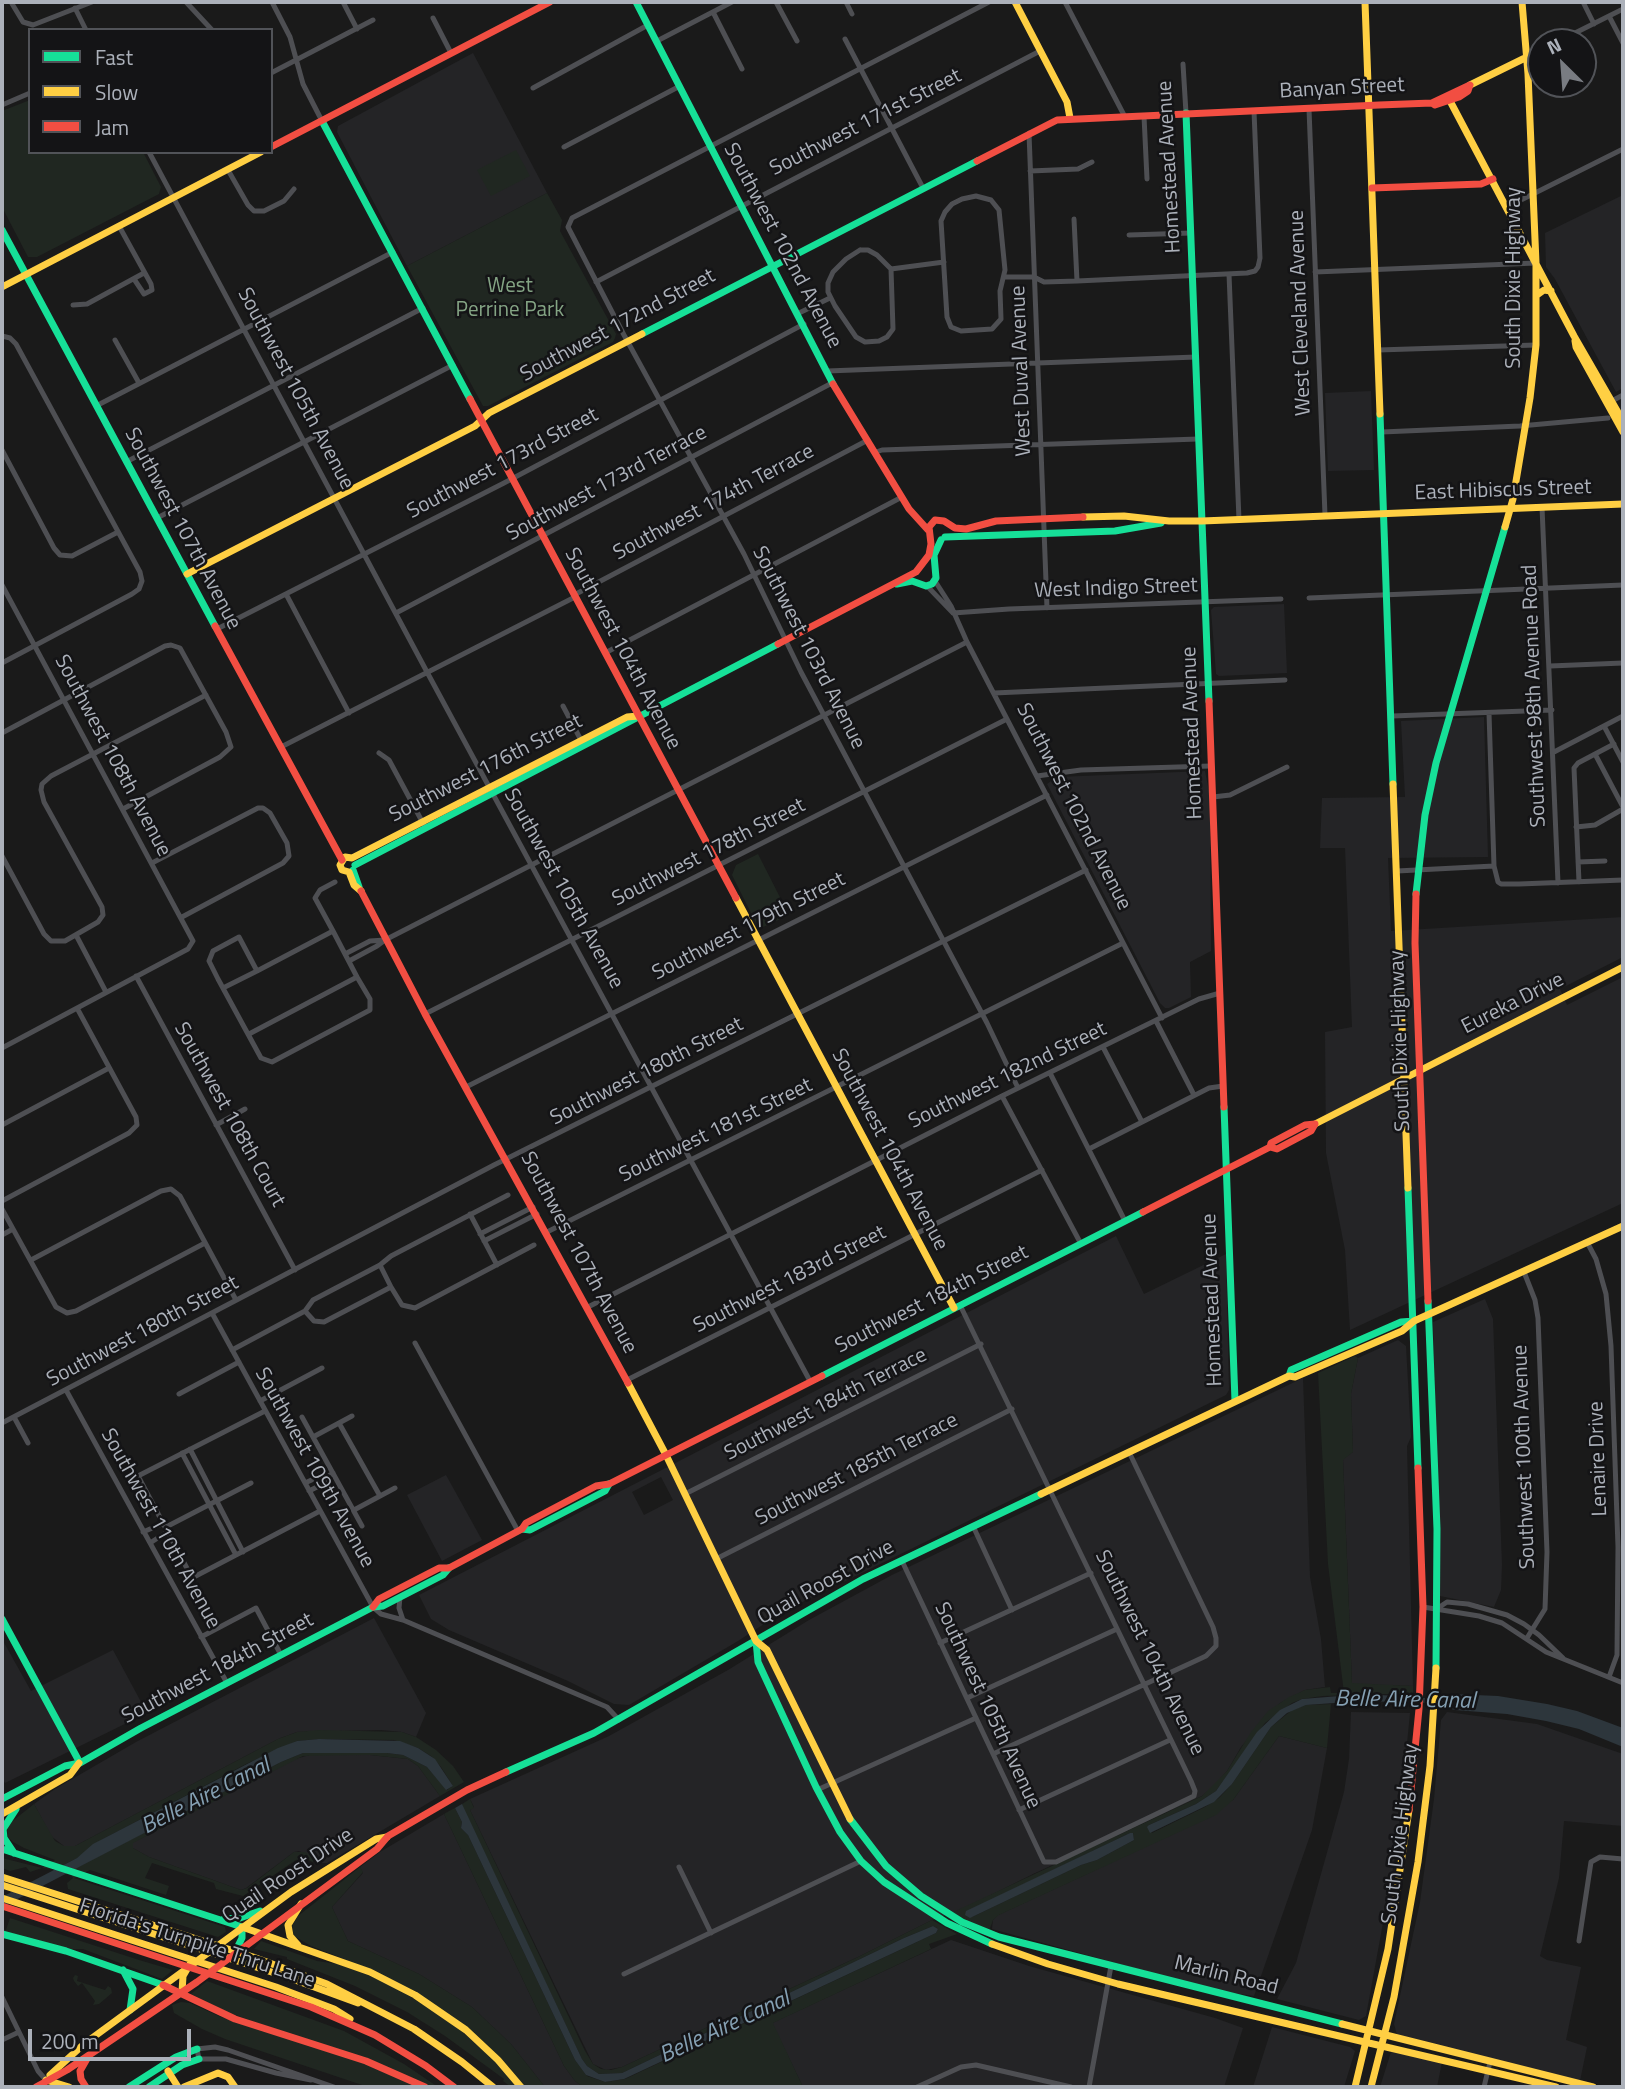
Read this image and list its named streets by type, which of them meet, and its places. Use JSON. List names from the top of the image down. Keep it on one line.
{"streets":{"main road":["Banyan Street","Homestead Avenue","Southwest 102nd Avenue","South Dixie Highway","Southwest 172nd Street","East Hibiscus Street","Southwest 107th Avenue","Southwest 104th Avenue","Southwest 176th Street","Eureka Drive","Southwest 184th Street","Quail Roost Drive","Florida's Turnpike Thru Lane","Marlin Road"],"street":["Southwest 171st Street","West Cleveland Avenue","West Duval Avenue","Southwest 105th Avenue","Southwest 173rd Street","Southwest 173rd Terrace","Southwest 174th Terrace","West Indigo Street","Southwest 103rd Avenue","Southwest 98th Avenue Road","Southwest 108th Avenue","Southwest 178th Street","Southwest 179th Street","Southwest 180th Street","Southwest 182nd Street","Southwest 108th Court","Southwest 181st Street","Southwest 183rd Street","Southwest 184th Terrace","Southwest 100th Avenue","Lenaire Drive","Southwest 109th Avenue","Southwest 185th Terrace","Southwest 110th Avenue"]},"crossings":[["Banyan Street","Homestead Avenue"],["Banyan Street","South Dixie Highway"],["Banyan Street","West Cleveland Avenue"],["Banyan Street","Southwest 172nd Street"],["Southwest 171st Street","Southwest 102nd Avenue"],["Southwest 171st Street","Southwest 103rd Avenue"],["Homestead Avenue","East Hibiscus Street"],["Homestead Avenue","West Indigo Street"],["Homestead Avenue","Southwest 182nd Street"],["Homestead Avenue","Southwest 184th Street"],["Homestead Avenue","Quail Roost Drive"],["Southwest 102nd Avenue","Southwest 172nd Street"],["Southwest 102nd Avenue","Southwest 173rd Street"],["Southwest 102nd Avenue","Southwest 173rd Terrace"],["Southwest 102nd Avenue","Southwest 174th Terrace"],["Southwest 102nd Avenue","West Indigo Street"],["Southwest 102nd Avenue","Southwest 103rd Avenue"],["Southwest 102nd Avenue","Southwest 176th Street"],["Southwest 102nd Avenue","Southwest 178th Street"],["Southwest 102nd Avenue","Southwest 179th Street"],["Southwest 102nd Avenue","Southwest 180th Street"],["Southwest 102nd Avenue","Southwest 182nd Street"],["Southwest 102nd Avenue","Southwest 181st Street"],["South Dixie Highway","East Hibiscus Street"],["South Dixie Highway","Eureka Drive"],["South Dixie Highway","Southwest 184th Street"],["South Dixie Highway","Quail Roost Drive"],["South Dixie Highway","Marlin Road"],["West Cleveland Avenue","East Hibiscus Street"],["Southwest 172nd Street","West Duval Avenue"],["Southwest 172nd Street","Southwest 105th Avenue"],["Southwest 172nd Street","Southwest 107th Avenue"],["Southwest 172nd Street","Southwest 103rd Avenue"],["Southwest 172nd Street","Southwest 104th Avenue"],["West Duval Avenue","West Indigo Street"],["Southwest 105th Avenue","Southwest 173rd Street"],["Southwest 105th Avenue","Southwest 173rd Terrace"],["Southwest 105th Avenue","Southwest 174th Terrace"],["Southwest 105th Avenue","Southwest 104th Avenue"],["Southwest 105th Avenue","Southwest 176th Street"],["Southwest 105th Avenue","Southwest 178th Street"],["Southwest 105th Avenue","Southwest 179th Street"],["Southwest 105th Avenue","Southwest 180th Street"],["Southwest 105th Avenue","Southwest 182nd Street"],["Southwest 105th Avenue","Southwest 181st Street"],["Southwest 105th Avenue","Southwest 183rd Street"],["Southwest 105th Avenue","Southwest 184th Street"],["Southwest 105th Avenue","Quail Roost Drive"],["Southwest 173rd Street","Southwest 107th Avenue"],["Southwest 173rd Street","Southwest 103rd Avenue"],["Southwest 173rd Street","Southwest 104th Avenue"],["Southwest 173rd Terrace","Southwest 103rd Avenue"],["Southwest 173rd Terrace","Southwest 104th Avenue"],["East Hibiscus Street","Southwest 98th Avenue Road"],["Southwest 174th Terrace","Southwest 107th Avenue"],["Southwest 174th Terrace","Southwest 103rd Avenue"],["Southwest 174th Terrace","Southwest 104th Avenue"],["Southwest 107th Avenue","Southwest 176th Street"],["Southwest 107th Avenue","Southwest 178th Street"],["Southwest 107th Avenue","Southwest 179th Street"],["Southwest 107th Avenue","Southwest 180th Street"],["Southwest 107th Avenue","Southwest 182nd Street"],["Southwest 107th Avenue","Southwest 181st Street"],["Southwest 107th Avenue","Southwest 183rd Street"],["Southwest 107th Avenue","Southwest 184th Street"],["Southwest 107th Avenue","Southwest 184th Terrace"],["Southwest 107th Avenue","Southwest 185th Terrace"],["Southwest 107th Avenue","Quail Roost Drive"],["Southwest 107th Avenue","Marlin Road"],["Southwest 103rd Avenue","Southwest 176th Street"],["Southwest 103rd Avenue","Southwest 178th Street"],["Southwest 103rd Avenue","Southwest 179th Street"],["Southwest 103rd Avenue","Southwest 180th Street"],["Southwest 103rd Avenue","Southwest 182nd Street"],["Southwest 103rd Avenue","Southwest 181st Street"],["Southwest 104th Avenue","Southwest 176th Street"],["Southwest 104th Avenue","Southwest 178th Street"],["Southwest 104th Avenue","Southwest 179th Street"],["Southwest 104th Avenue","Southwest 180th Street"],["Southwest 104th Avenue","Southwest 182nd Street"],["Southwest 104th Avenue","Southwest 181st Street"],["Southwest 104th Avenue","Southwest 183rd Street"],["Southwest 104th Avenue","Southwest 184th Street"],["Southwest 104th Avenue","Southwest 184th Terrace"],["Southwest 104th Avenue","Southwest 185th Terrace"],["Southwest 104th Avenue","Quail Roost Drive"],["Southwest 108th Avenue","Southwest 108th Court"],["Eureka Drive","Southwest 184th Street"],["Southwest 180th Street","Southwest 108th Court"],["Southwest 180th Street","Southwest 109th Avenue"],["Southwest 180th Street","Southwest 110th Avenue"],["Southwest 184th Street","Southwest 109th Avenue"],["Southwest 184th Street","Southwest 110th Avenue"],["Southwest 100th Avenue","Quail Roost Drive"],["Lenaire Drive","Quail Roost Drive"]],"water":["Belle Aire Canal"],"parks":["West Perrine Park"],"legend":["Fast","Slow","Jam"],"scale_bar":"200 m","north":"top left"}
